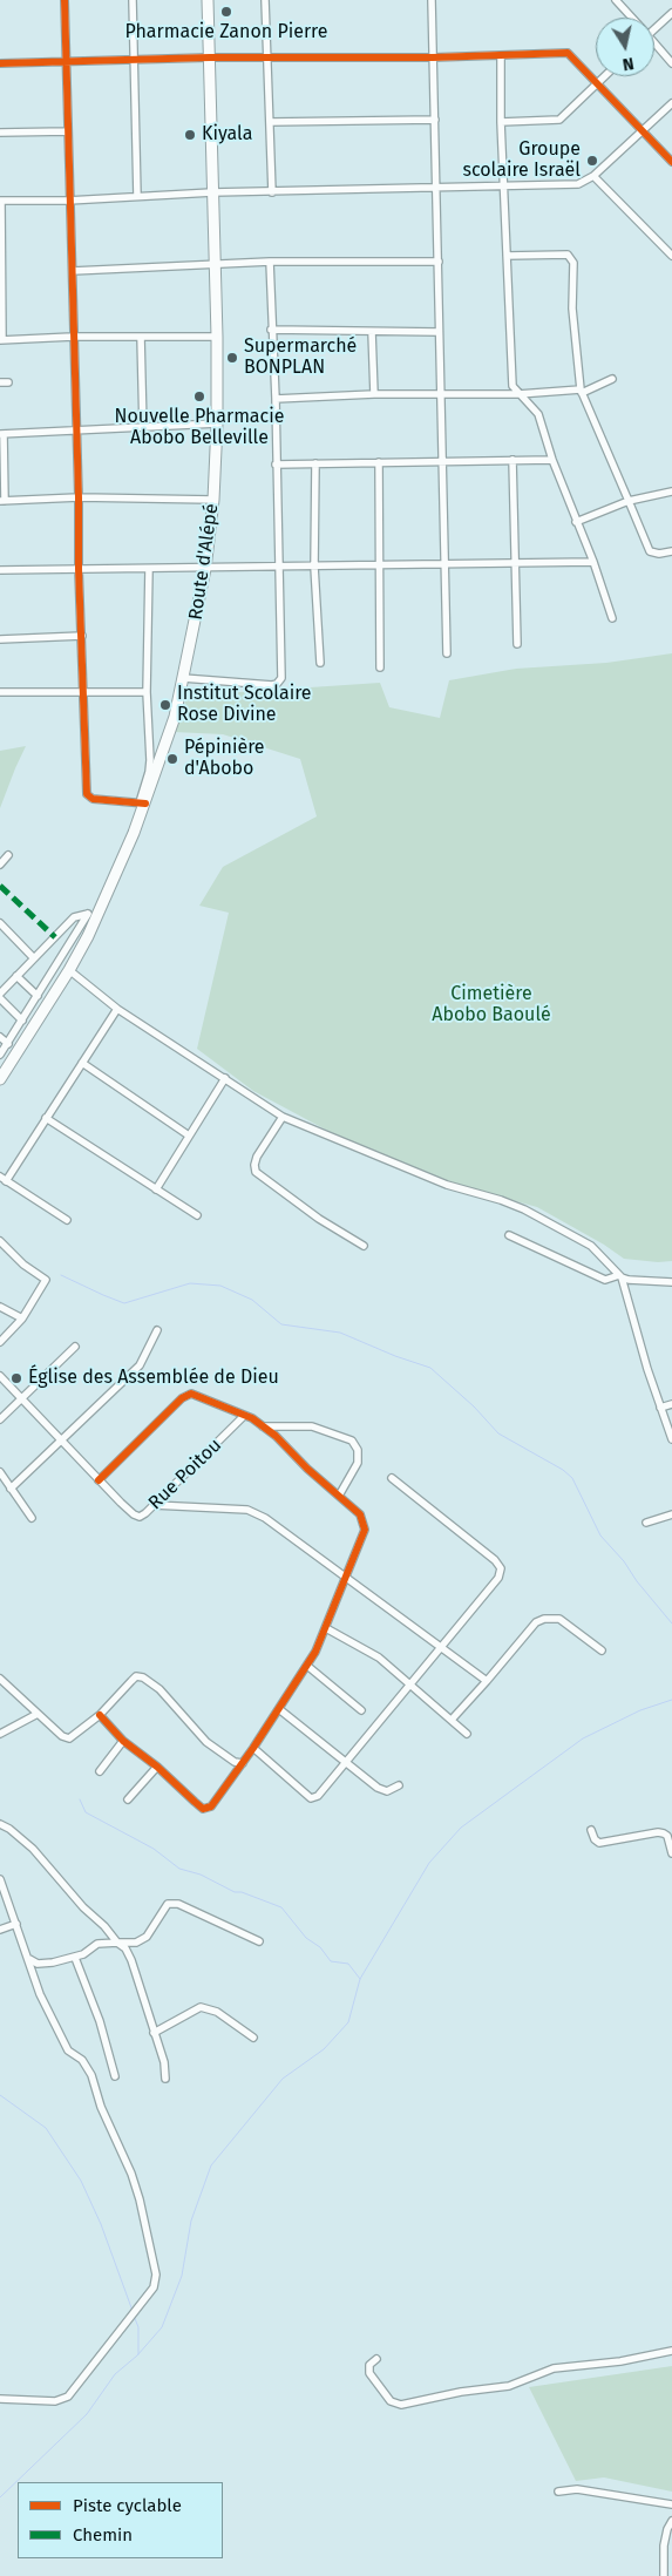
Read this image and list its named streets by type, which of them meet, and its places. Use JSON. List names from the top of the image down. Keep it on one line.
{"streets":{"main road":["Route d'Alépé"],"street":["Rue Poitou"]},"parks":["Cimetière Abobo Baoulé"],"places":["Pharmacie Zanon Pierre","Kiyala","Groupe scolaire Israël","Supermarché BONPLAN","Nouvelle Pharmacie Abobo Belleville","Institut Scolaire Rose Divine","Pépinière d'Abobo","Église des Assemblée de Dieu"],"legend":["Piste cyclable","Chemin"],"north":"bottom"}
